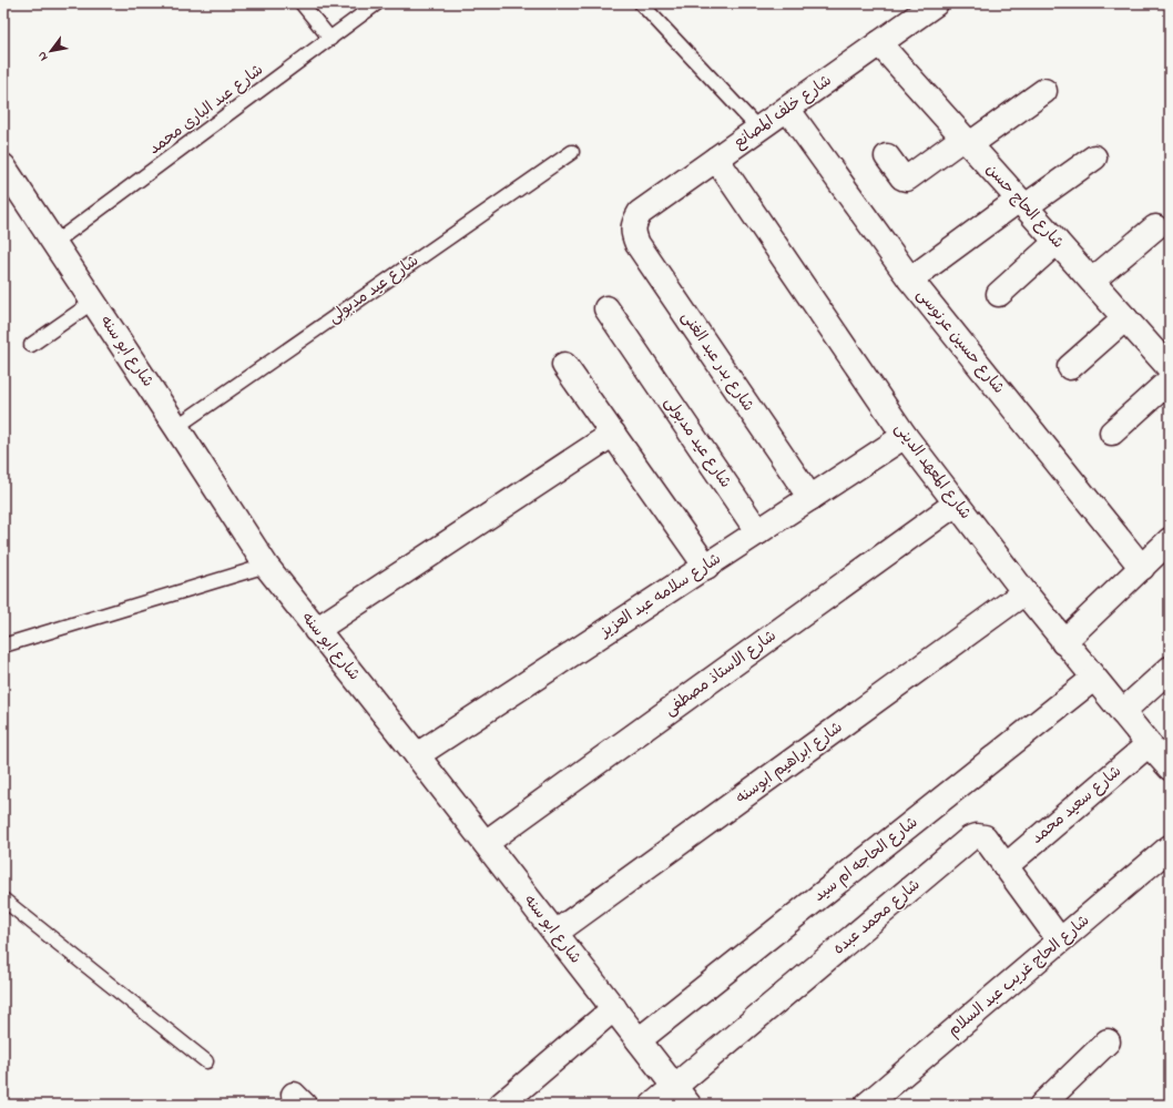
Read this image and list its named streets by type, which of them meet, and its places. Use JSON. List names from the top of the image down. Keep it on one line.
{"streets":{"street":["شارع خلف المصانع","شارع الحاج حسن","شارع عيد مدبولى","شارع حسين عرنوسى","شارع ابو سنه","شارع بدر عبد الغنى","شارع المعهد الدينى","شارع سلامه عبد العزيز","شارع الاستاذ مصطفى","شارع ابراهيم ابوسنه","شارع سعيد محمد","شارع الحاجه ام سيد","شارع محمد عبده","شارع الحاج غريب عبد السلام"],"lane":["شارع عبد البارى محمد"]},"crossings":[["شارع عبد البارى محمد","شارع ابو سنه"],["شارع خلف المصانع","شارع الحاج حسن"],["شارع خلف المصانع","شارع حسين عرنوسى"],["شارع خلف المصانع","شارع بدر عبد الغنى"],["شارع خلف المصانع","شارع المعهد الدينى"],["شارع عيد مدبولى","شارع ابو سنه"],["شارع عيد مدبولى","شارع سلامه عبد العزيز"],["شارع ابو سنه","شارع سلامه عبد العزيز"],["شارع ابو سنه","شارع الاستاذ مصطفى"],["شارع ابو سنه","شارع ابراهيم ابوسنه"],["شارع ابو سنه","شارع الحاجه ام سيد"],["شارع ابو سنه","شارع محمد عبده"],["شارع بدر عبد الغنى","شارع سلامه عبد العزيز"],["شارع المعهد الدينى","شارع سلامه عبد العزيز"],["شارع المعهد الدينى","شارع الاستاذ مصطفى"],["شارع المعهد الدينى","شارع ابراهيم ابوسنه"],["شارع المعهد الدينى","شارع سعيد محمد"],["شارع المعهد الدينى","شارع الحاجه ام سيد"],["شارع سعيد محمد","شارع محمد عبده"],["شارع محمد عبده","شارع الحاج غريب عبد السلام"]],"north":"bottom left"}
